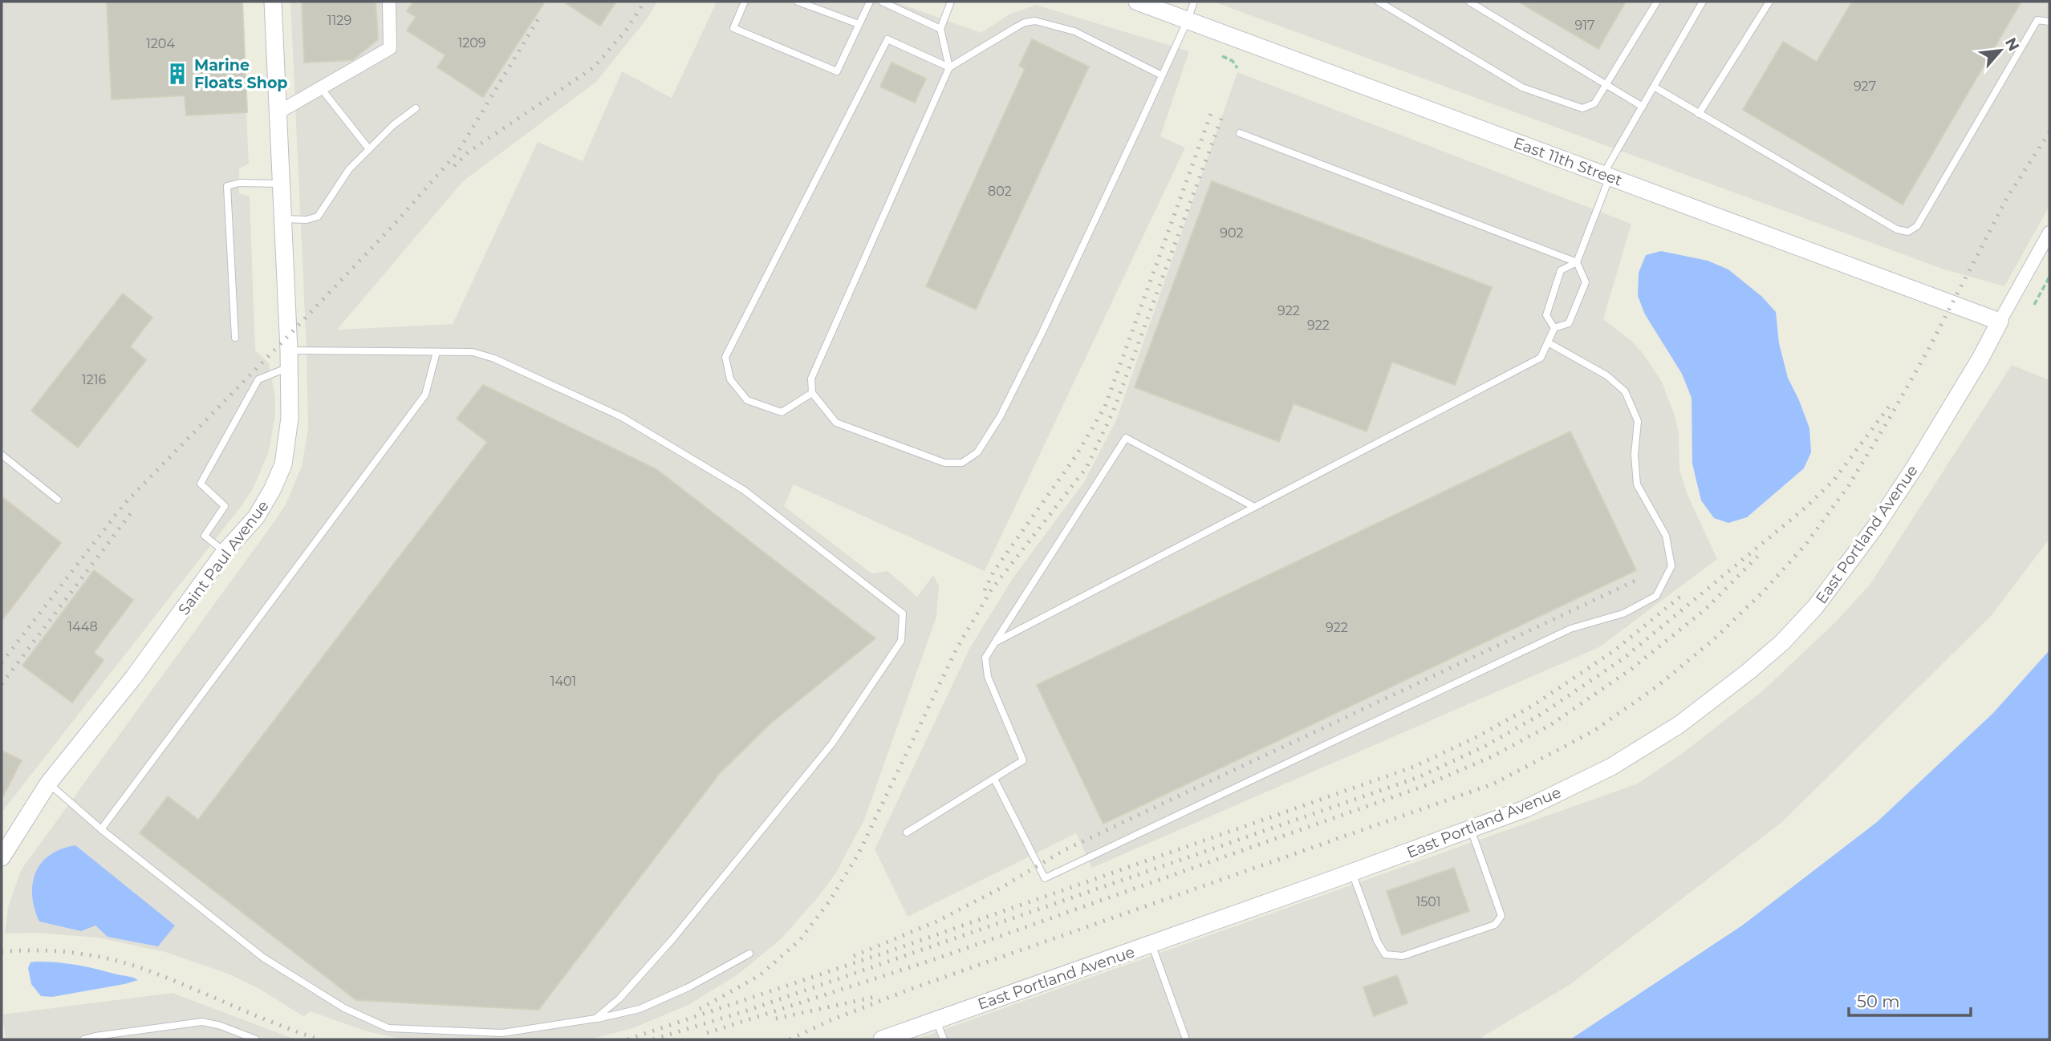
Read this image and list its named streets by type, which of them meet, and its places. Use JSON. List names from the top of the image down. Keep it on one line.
{"streets":{"street":["East 11th Street","East Portland Avenue","Saint Paul Avenue"]},"crossings":[["East 11th Street","East Portland Avenue"]],"places":{"building":["Marine Floats Shop"]},"house_numbers":["1129","917","1209","1204","927","802","902","922","922","1216","1448","922","1401","1501"],"scale_bar":"50 m","north":"top right"}
